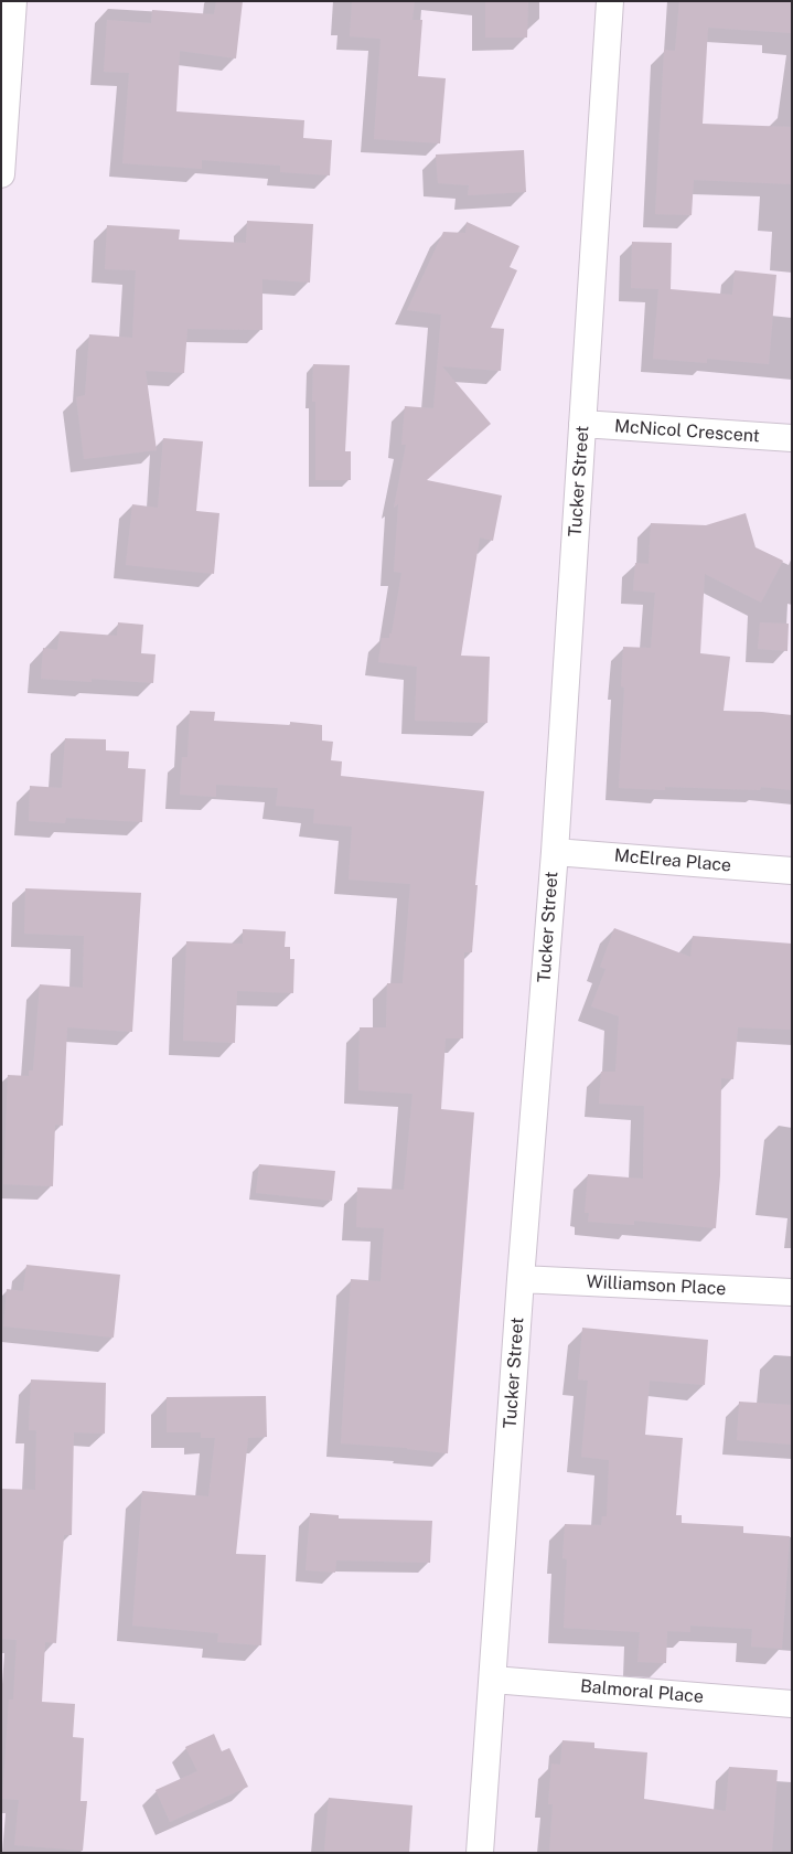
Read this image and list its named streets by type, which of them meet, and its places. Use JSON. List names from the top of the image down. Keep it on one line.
{"streets":{"street":["McNicol Crescent","Tucker Street","McElrea Place","Williamson Place","Balmoral Place"]},"crossings":[["McNicol Crescent","Tucker Street"],["Tucker Street","McElrea Place"],["Tucker Street","Williamson Place"],["Tucker Street","Balmoral Place"]]}
